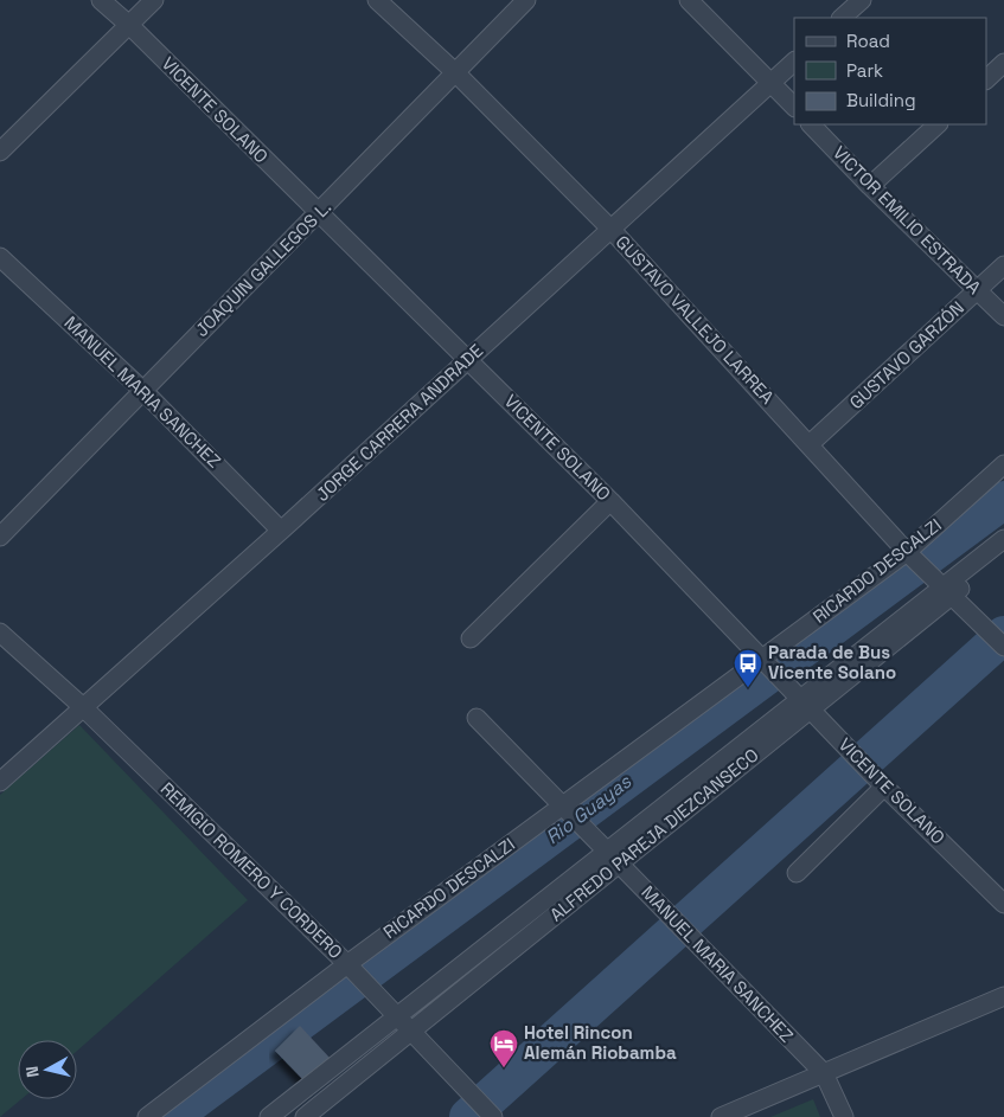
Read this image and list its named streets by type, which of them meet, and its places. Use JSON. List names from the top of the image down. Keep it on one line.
{"streets":{"street":["VICENTE SOLANO","VICTOR EMILIO ESTRADA","JOAQUIN GALLEGOS L.","GUSTAVO VALLEJO LARREA","GUSTAVO GARZÓN","MANUEL MARIA SANCHEZ","JORGE CARRERA ANDRADE","RICARDO DESCALZI","ALFREDO PAREJA DIEZCANSECO","REMIGIO ROMERO Y CORDERO"]},"crossings":[["VICENTE SOLANO","JOAQUIN GALLEGOS L."],["VICENTE SOLANO","JORGE CARRERA ANDRADE"],["VICENTE SOLANO","RICARDO DESCALZI"],["VICTOR EMILIO ESTRADA","GUSTAVO GARZÓN"],["JOAQUIN GALLEGOS L.","GUSTAVO VALLEJO LARREA"],["JOAQUIN GALLEGOS L.","MANUEL MARIA SANCHEZ"],["GUSTAVO VALLEJO LARREA","GUSTAVO GARZÓN"],["GUSTAVO VALLEJO LARREA","JORGE CARRERA ANDRADE"],["GUSTAVO VALLEJO LARREA","RICARDO DESCALZI"],["MANUEL MARIA SANCHEZ","JORGE CARRERA ANDRADE"],["MANUEL MARIA SANCHEZ","RICARDO DESCALZI"],["JORGE CARRERA ANDRADE","REMIGIO ROMERO Y CORDERO"],["RICARDO DESCALZI","REMIGIO ROMERO Y CORDERO"]],"water":["Rio Guayas"],"places":{"bus stop":["Parada de Bus Vicente Solano"],"hotel":["Hotel Rincon Alemán Riobamba"]},"legend":["Road","Park","Building"],"north":"left"}
